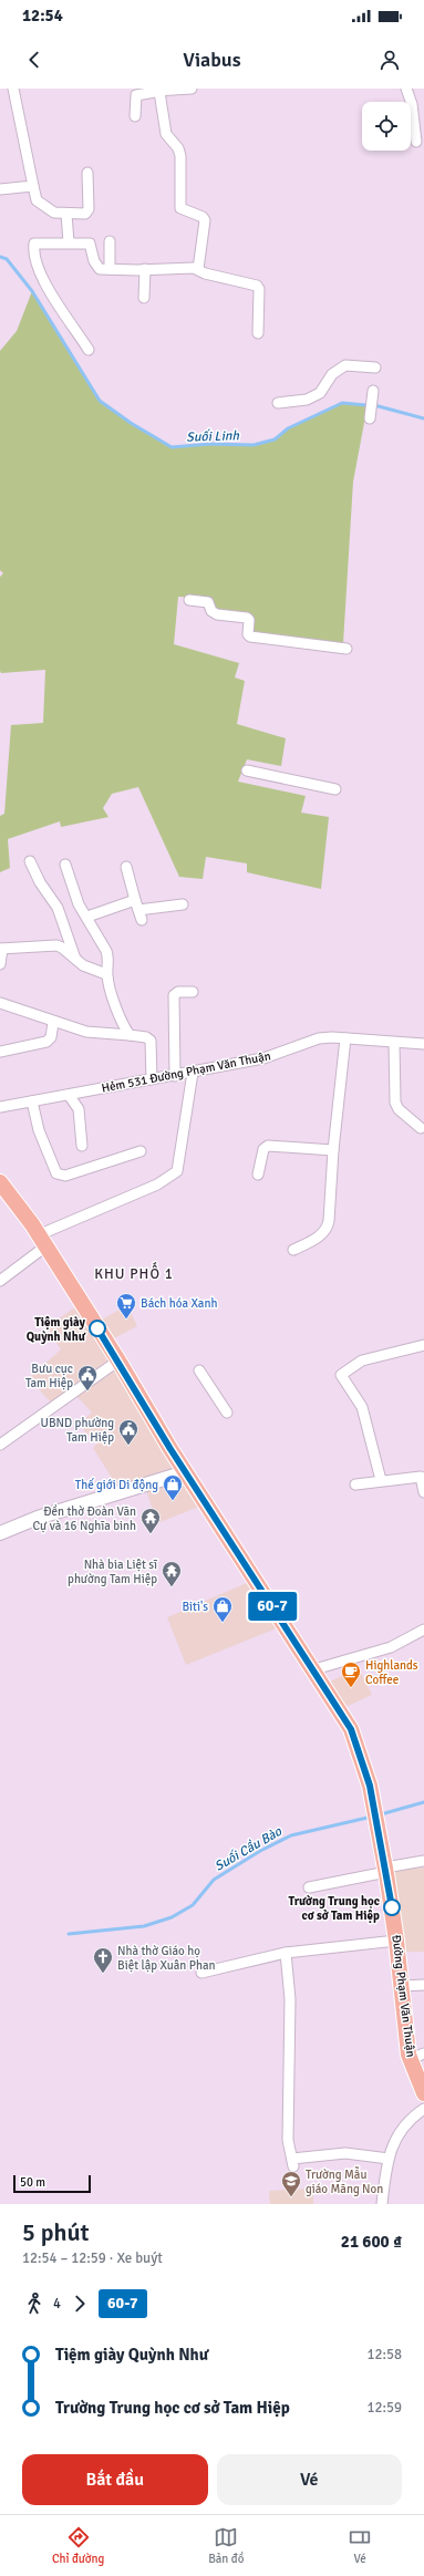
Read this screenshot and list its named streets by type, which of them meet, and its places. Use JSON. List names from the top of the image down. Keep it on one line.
{"streets":{"main road":["Đường Phạm Văn Thuận"],"street":["Hẻm 531 Đường Phạm Văn Thuận"]},"districts":["KHU PHỐ 1"],"water":["Suối Linh","Suối Cầu Bào"],"places":{"supermarket":["Bách hóa Xanh"],"other":["Tiệm giày Quỳnh Như","Trường Trung học cơ sở Tam Hiệp"],"public building":["Bưu cục Tam Hiệp","UBND phường Tam Hiệp"],"shop":["Thế giới Di động","Biti's"],"temple":["Đền thờ Đoàn Văn Cự và 16 Nghĩa binh","Nhà bia Liệt sĩ phường Tam Hiệp"],"cafe":["Highlands Coffee"],"church":["Nhà thờ Giáo họ Biệt lập Xuân Phan"],"school or university":["Trường Mẫu giáo Măng Non"]},"lines":["bus line 60-7"],"scale_bar":"50 m","page":{"status":"12:54","header":"Viabus","on_map":"60-7","scale":"50 m","heading":["5 phút","12:54 – 12:59 · Xe buýt","21 600 ₫"],"legs":["4","60-7"],"list":[{"name":"Tiệm giày Quỳnh Như","value":"12:58"},{"name":"Trường Trung học cơ sở Tam Hiệp","value":"12:59"}],"buttons":["Bắt đầu","Vé"],"tabs":["Chỉ đường","Bản đồ","Vé"]}}
